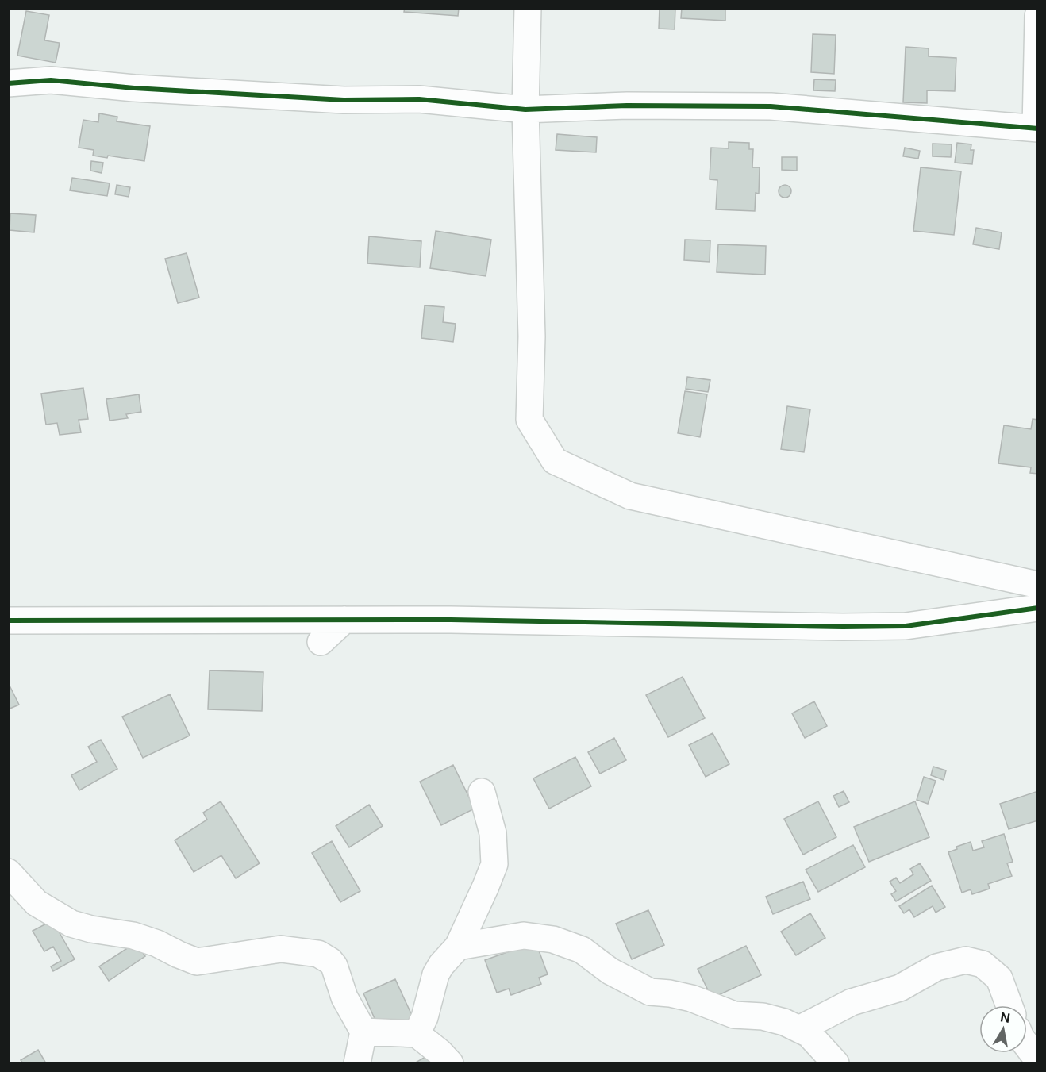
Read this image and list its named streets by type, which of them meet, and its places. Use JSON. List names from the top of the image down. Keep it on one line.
{"north":"top"}
